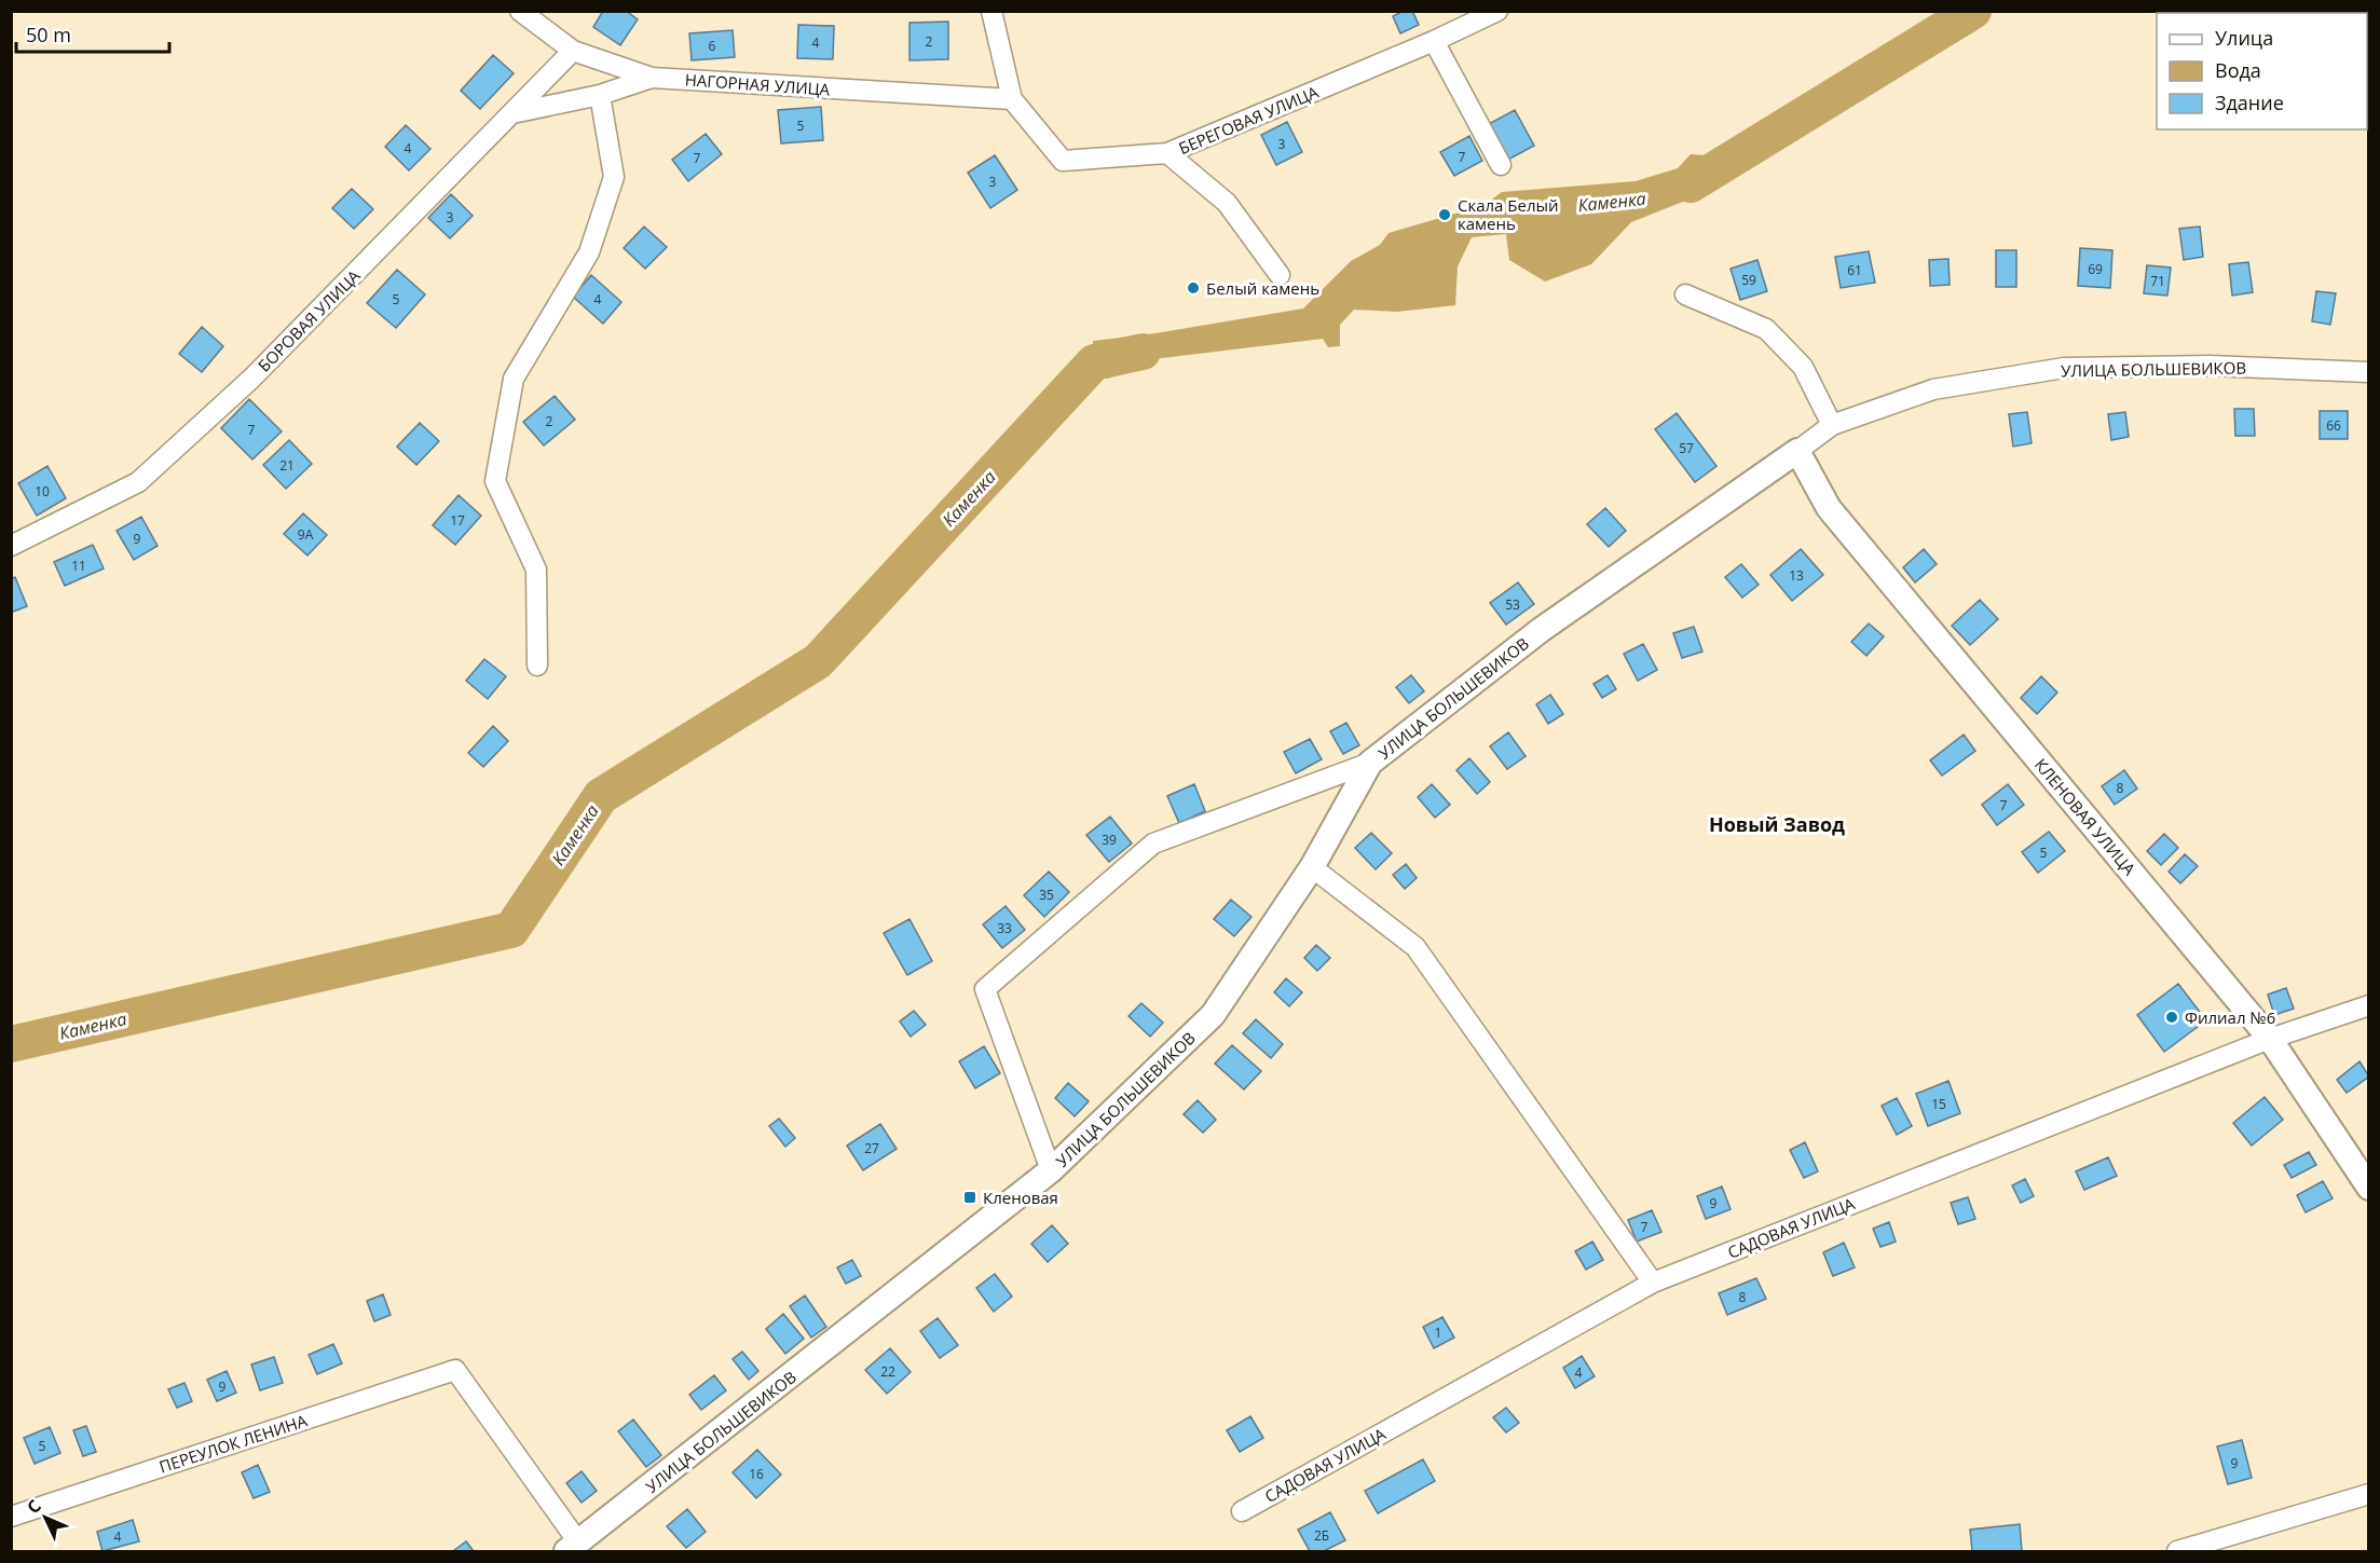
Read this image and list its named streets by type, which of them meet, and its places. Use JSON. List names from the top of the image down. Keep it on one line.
{"streets":{"street":["НАГОРНАЯ УЛИЦА","БЕРЕГОВАЯ УЛИЦА","БОРОВАЯ УЛИЦА","УЛИЦА БОЛЬШЕВИКОВ","КЛЕНОВАЯ УЛИЦА","САДОВАЯ УЛИЦА","ПЕРЕУЛОК ЛЕНИНА"]},"crossings":[["НАГОРНАЯ УЛИЦА","БЕРЕГОВАЯ УЛИЦА"],["НАГОРНАЯ УЛИЦА","БОРОВАЯ УЛИЦА"],["УЛИЦА БОЛЬШЕВИКОВ","КЛЕНОВАЯ УЛИЦА"],["УЛИЦА БОЛЬШЕВИКОВ","ПЕРЕУЛОК ЛЕНИНА"],["КЛЕНОВАЯ УЛИЦА","САДОВАЯ УЛИЦА"]],"districts":["Новый Завод"],"water":["Каменка"],"places":{"other":["Скала Белый камень","Белый камень","Филиал №6"],"transit":["Кленовая"]},"house_numbers":["2","4","6","5","3","4","7","7","3","3","69","61","59","71","5","4","2","66","7","57","21","10","17","9А","9","11","13","53","8","7","39","5","35","33","15","27","9","7","8","1","22","4","9","5","9","16","2Б","4"],"legend":["Улица","Вода","Здание"],"scale_bar":"50 m","north":"top left"}
